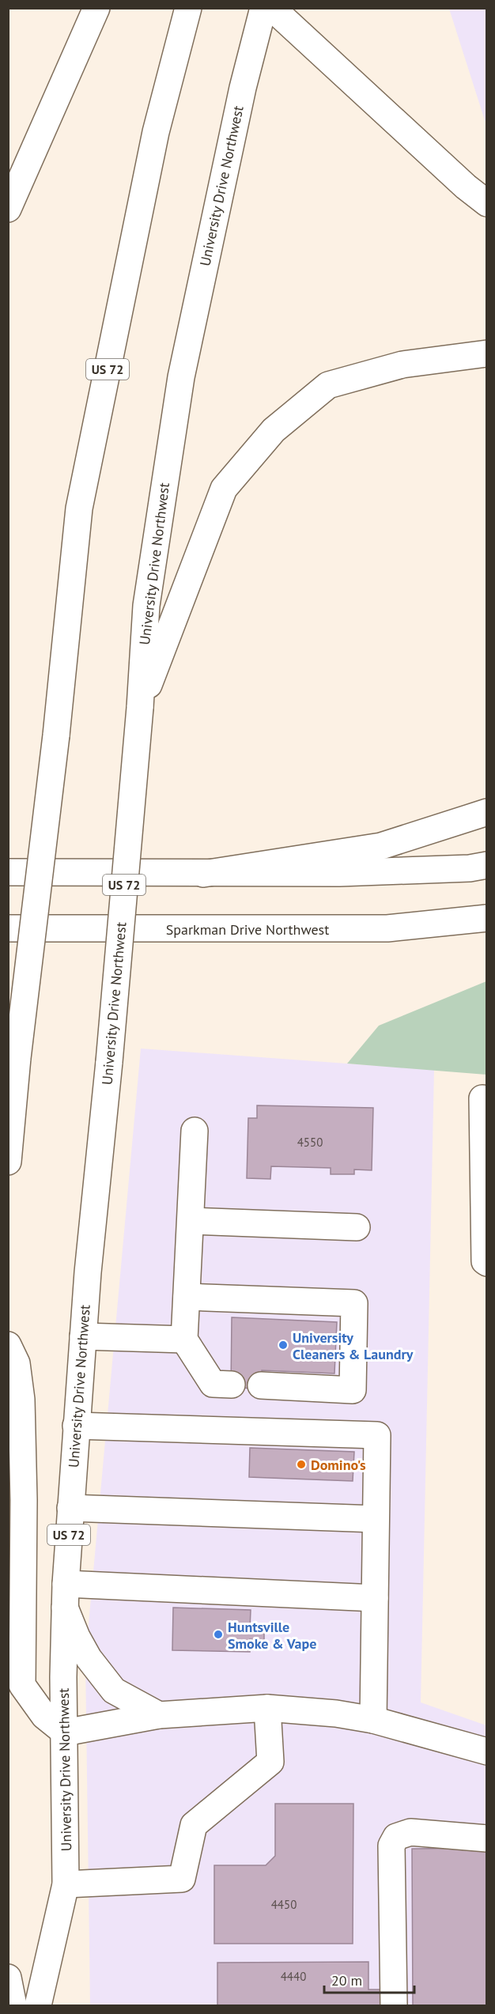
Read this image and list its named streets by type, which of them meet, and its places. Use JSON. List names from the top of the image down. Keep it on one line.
{"streets":{"main road":["University Drive Northwest","US 72","Sparkman Drive Northwest"]},"places":["University Cleaners & Laundry","Domino's","Huntsville Smoke & Vape"],"house_numbers":["4550","4450","4440"],"scale_bar":"20 m"}
